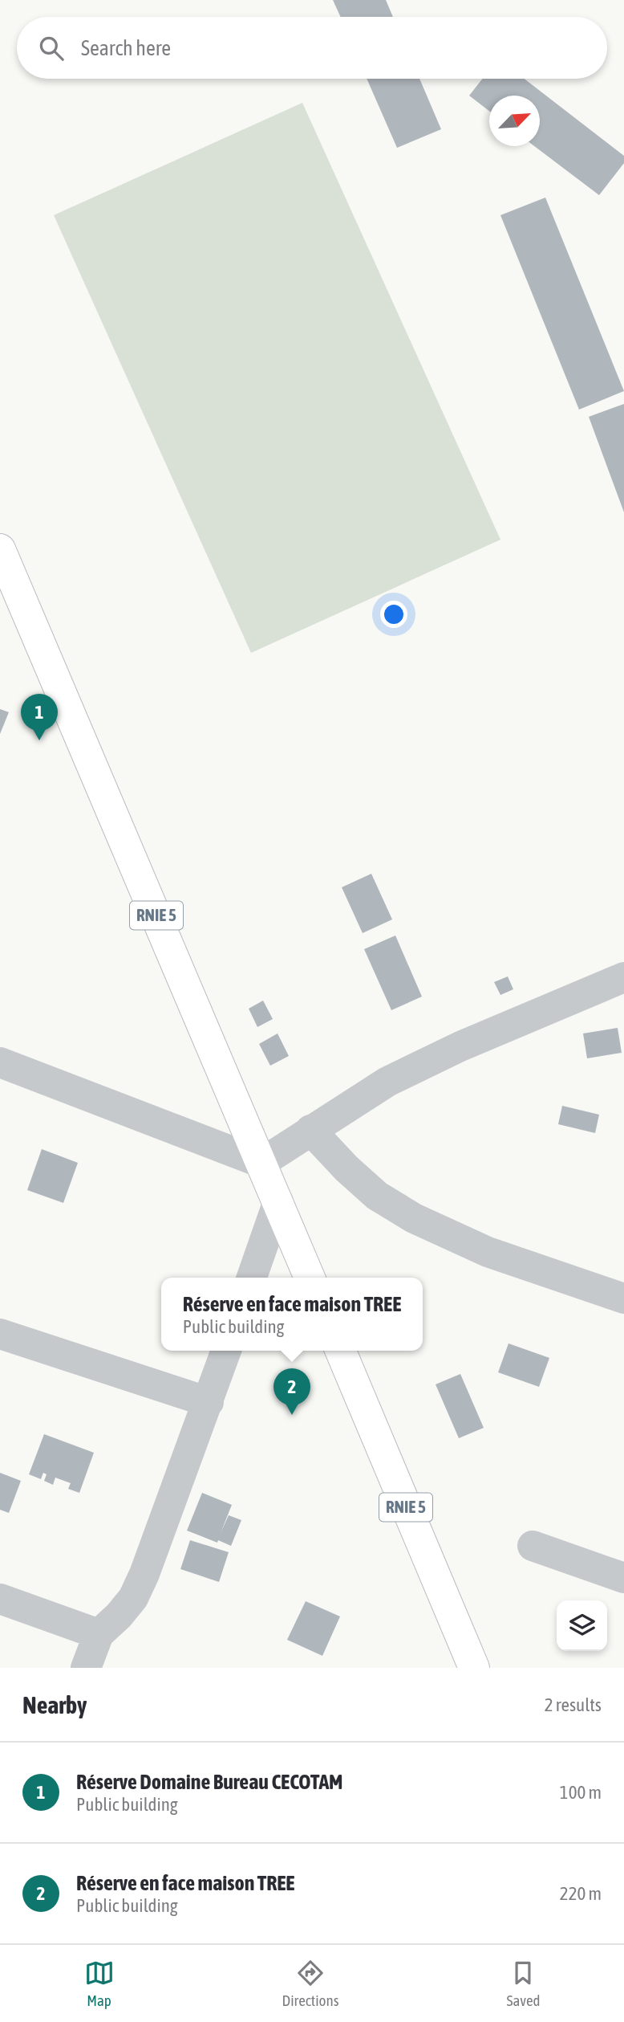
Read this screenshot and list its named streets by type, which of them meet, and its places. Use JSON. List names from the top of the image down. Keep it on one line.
{"streets":{"main road":["RNIE 5"]},"north":"top right","page":{"search":"Search here","pins":["1","2"],"popup":["Réserve en face maison TREE","Public building"],"heading":["Nearby","2 results"],"list":[{"mark":"1","name":"Réserve Domaine Bureau CECOTAM","note":"Public building","value":"100 m"},{"mark":"2","name":"Réserve en face maison TREE","note":"Public building","value":"220 m"}],"nav":["Map","Directions","Saved"]}}
